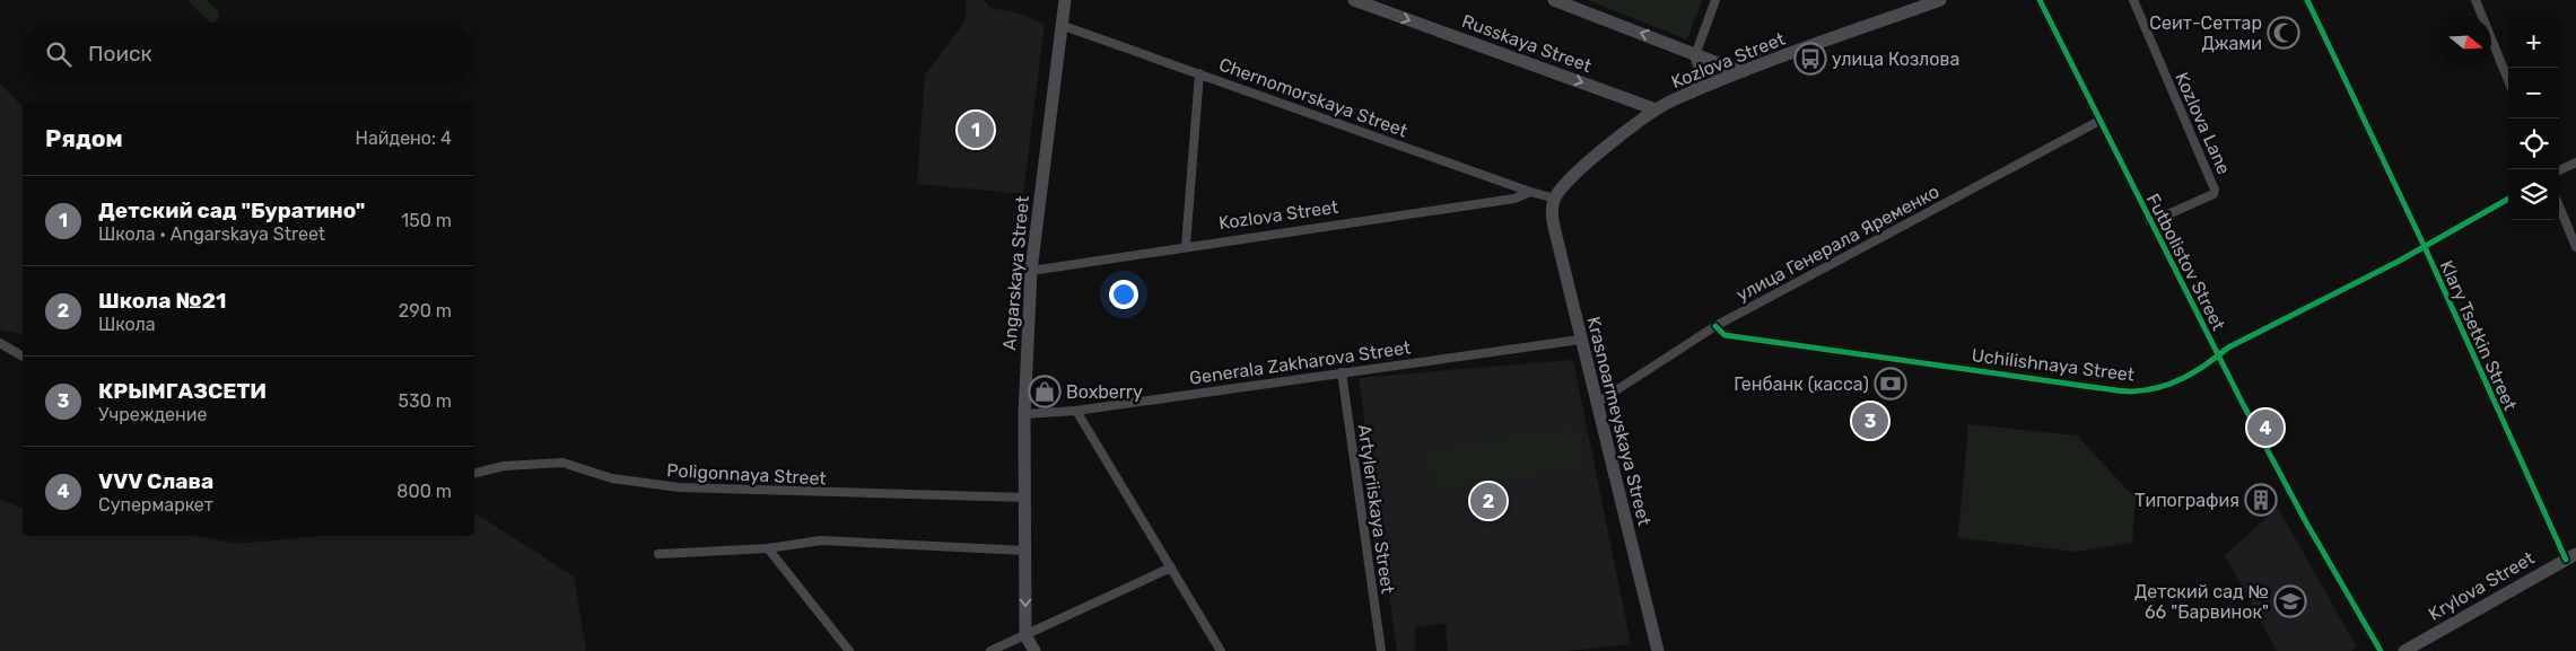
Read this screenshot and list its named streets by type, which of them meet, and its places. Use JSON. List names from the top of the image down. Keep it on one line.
{"streets":{"main road":["Russkaya Street","Kozlova Street","Angarskaya Street","Krasnoarmeyskaya Street","Krylova Street"],"street":["Chernomorskaya Street","Kozlova Lane","улица Генерала Яременко","Futbolistov Street","Klary Tsetkin Street","Generala Zakharova Street","Uchilishnaya Street","Poligonnaya Street","Artyleriiskaya Street"]},"crossings":[["Russkaya Street","Kozlova Street"],["Kozlova Street","Chernomorskaya Street"],["Kozlova Street","Angarskaya Street"],["Kozlova Street","Krasnoarmeyskaya Street"],["Chernomorskaya Street","Angarskaya Street"],["Chernomorskaya Street","Krasnoarmeyskaya Street"],["Kozlova Lane","Futbolistov Street"],["улица Генерала Яременко","Futbolistov Street"],["улица Генерала Яременко","Uchilishnaya Street"],["улица Генерала Яременко","Krasnoarmeyskaya Street"],["Futbolistov Street","Uchilishnaya Street"],["Angarskaya Street","Generala Zakharova Street"],["Angarskaya Street","Poligonnaya Street"],["Klary Tsetkin Street","Uchilishnaya Street"],["Klary Tsetkin Street","Krylova Street"],["Generala Zakharova Street","Krasnoarmeyskaya Street"],["Generala Zakharova Street","Artyleriiskaya Street"]],"places":{"mosque":["Сеит-Сеттар Джами"],"bus stop":["улица Козлова"],"bank":["Генбанк (касса)"],"shop":["Boxberry"],"building":["Типография"],"school or university":["Детский сад № 66 \"Барвинок\""]},"north":"right","page":{"map_buttons":["+","−"],"search":"Поиск","heading":["Рядом","Найдено: 4"],"pins":["1","3","4","2"],"list":[{"mark":"1","name":"Детский сад \"Буратино\"","note":"Школа · Angarskaya Street","value":"150 m"},{"mark":"2","name":"Школа №21","note":"Школа","value":"290 m"},{"mark":"3","name":"КРЫМГАЗСЕТИ","note":"Учреждение","value":"530 m"},{"mark":"4","name":"VVV Слава","note":"Супермаркет","value":"800 m"}]}}
